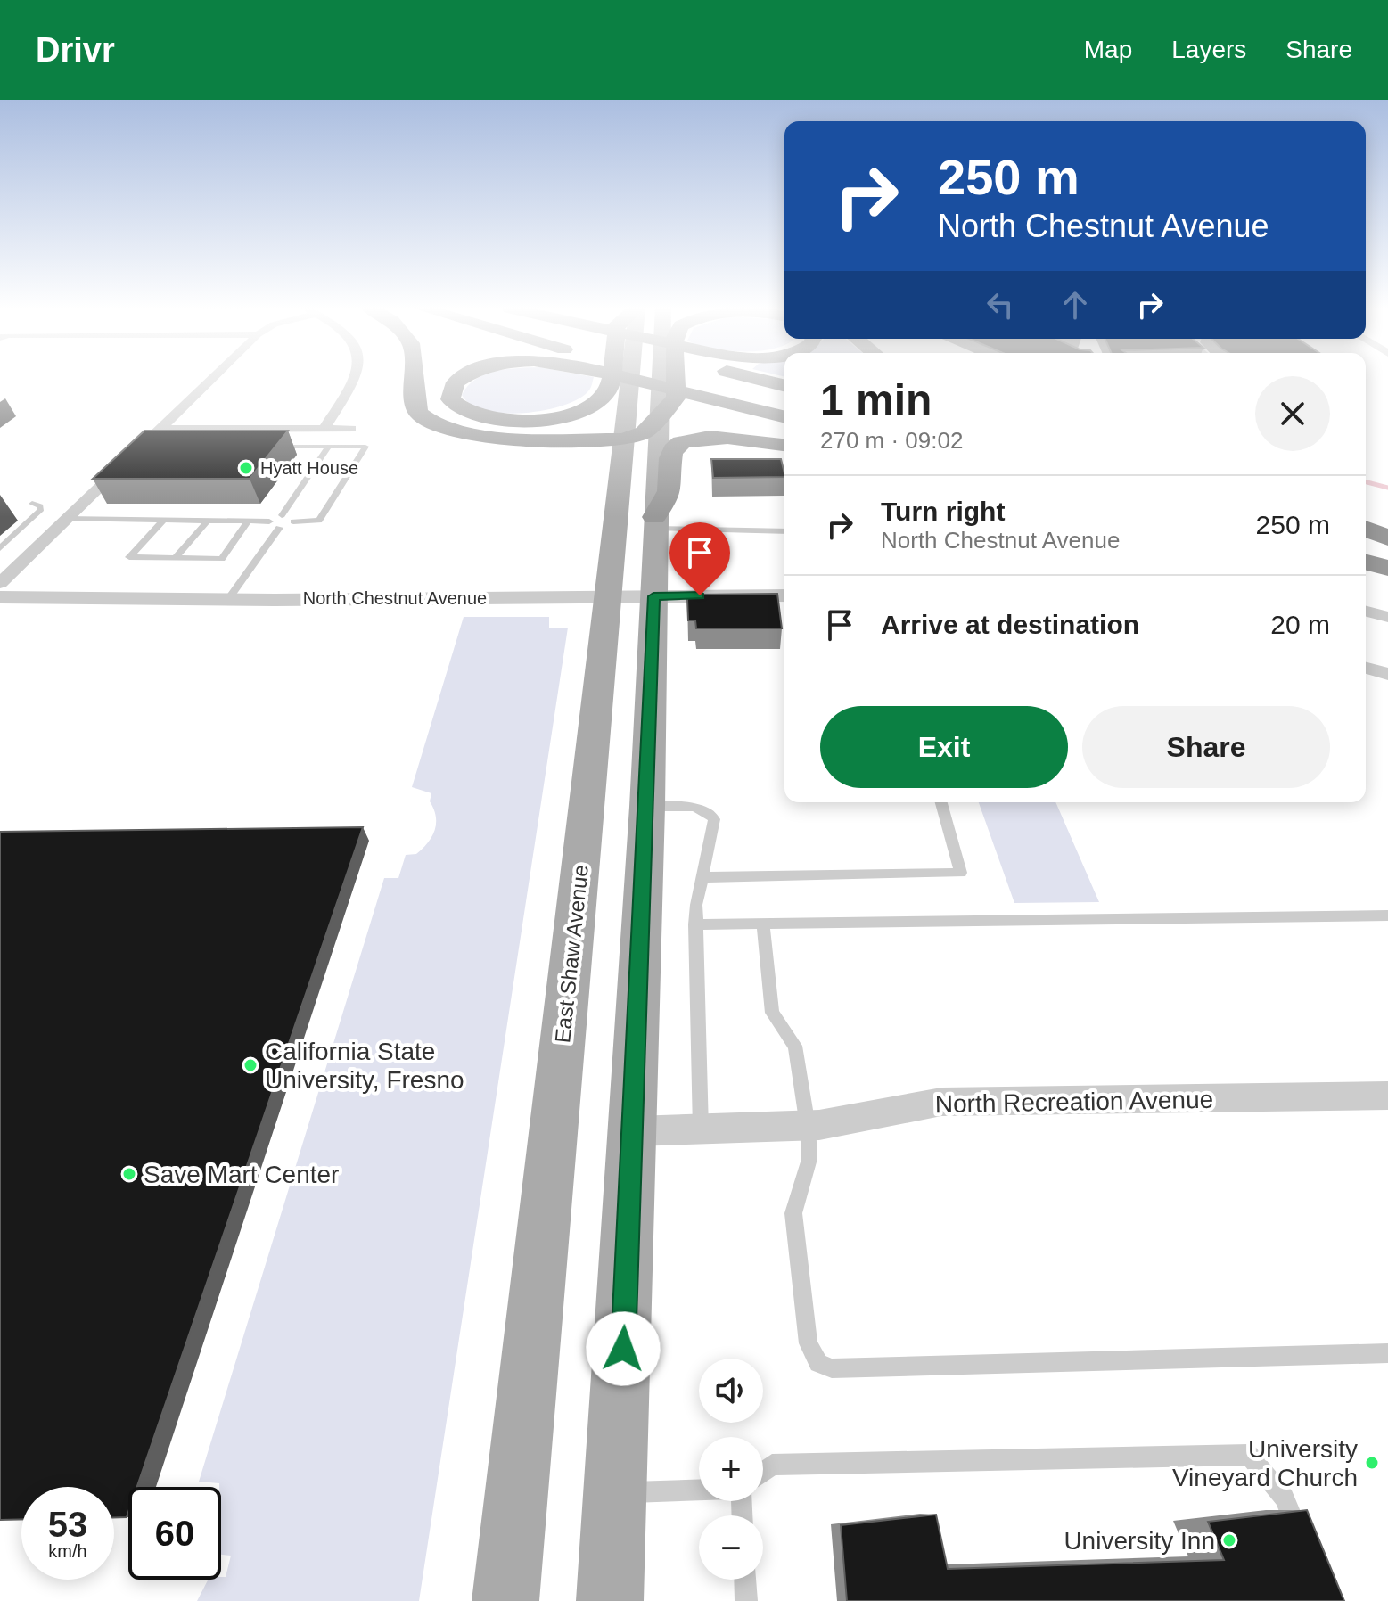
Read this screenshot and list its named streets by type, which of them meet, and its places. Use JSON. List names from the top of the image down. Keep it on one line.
{"streets":{"main road":["East Shaw Avenue"],"street":["North Chestnut Avenue","North Recreation Avenue"]},"crossings":[["North Chestnut Avenue","East Shaw Avenue"]],"places":["Hyatt House","California State University, Fresno","Save Mart Center","University Vineyard Church","University Inn"],"page":{"header":"Drivr","nav":["Map","Layers","Share"],"turn":["250 m","North Chestnut Avenue"],"heading":["1 min","270 m · 09:02"],"list":[{"name":"Turn right","note":"North Chestnut Avenue","value":"250 m"},{"name":"Arrive at destination","value":"20 m"}],"buttons":["Exit","Share"],"map_buttons":["+","−"],"speed":"53 km/h","limit":"60"}}
